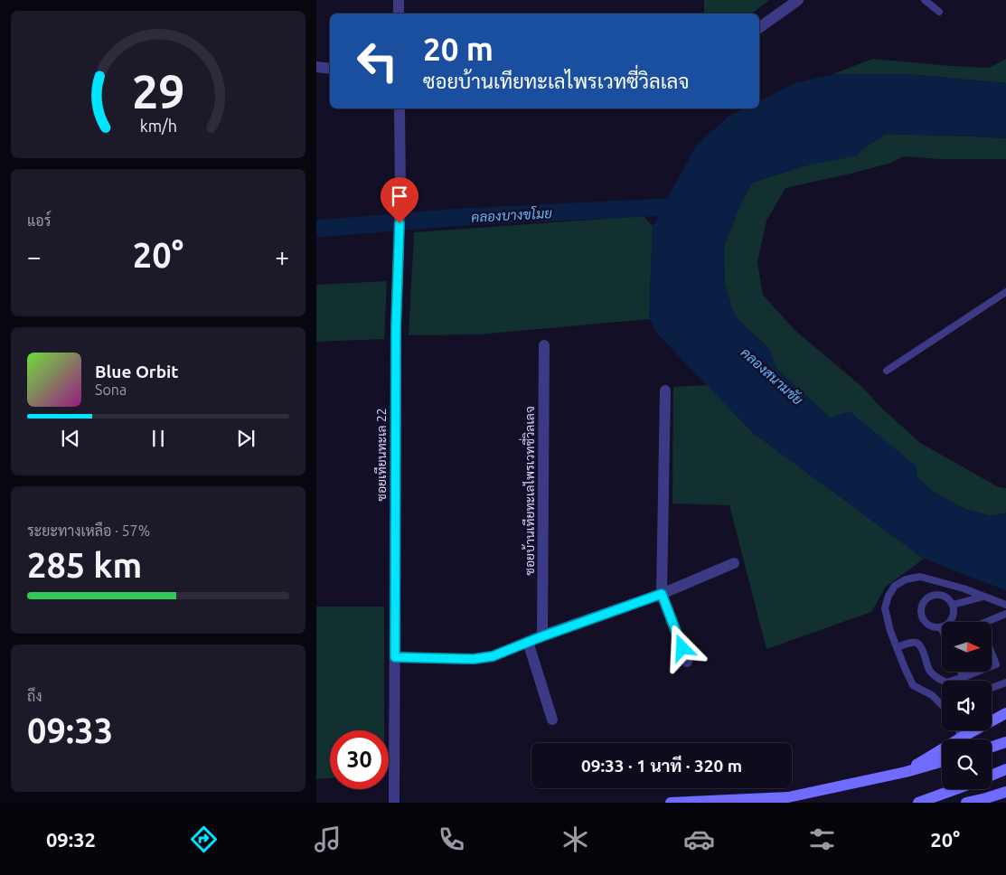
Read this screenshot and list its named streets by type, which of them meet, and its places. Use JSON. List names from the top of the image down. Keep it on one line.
{"streets":{"street":["ซอยเทียนทะเล 22","ซอยบ้านเทียทะเลไพรเวทซี่วิลเลจ"]},"water":["คลองบางขโมย","คลองสนามชัย"],"north":"right","page":{"turn":["20 m","ซอยบ้านเทียทะเลไพรเวทซี่วิลเลจ"],"tile":["แอร์",["ระยะทางเหลือ · 57%","285 km"],["ถึง","09:33"]],"heat":["−","20°","+"],"song":["Blue Orbit","Sona"],"limit":"30","trip":"09:33 · 1 นาที · 320 m","tabs":["09:32","20°"],"gauge":["29","km/h"]}}
